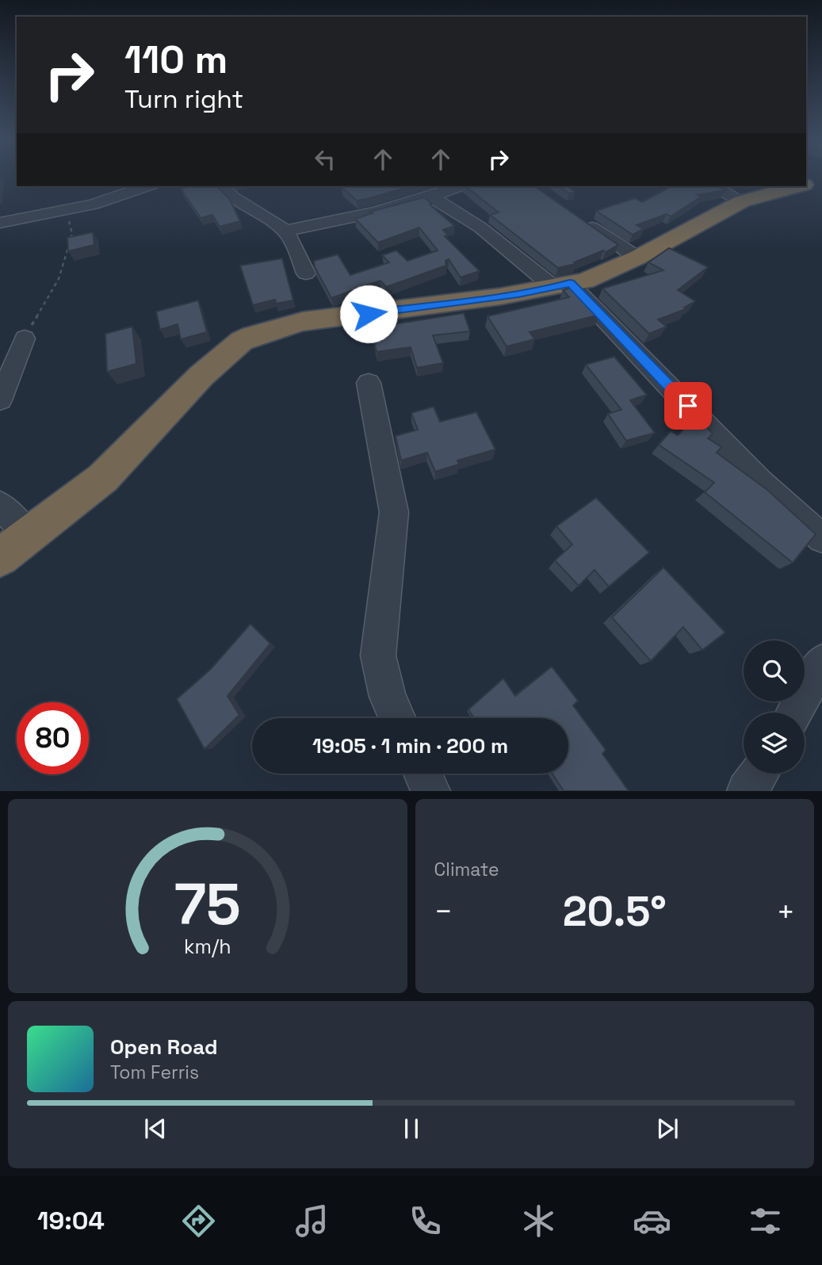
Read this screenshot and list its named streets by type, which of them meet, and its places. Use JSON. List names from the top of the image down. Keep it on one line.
{"page":{"turn":["110 m","Turn right"],"limit":"80","trip":"19:05 · 1 min · 200 m","tile":"Climate","heat":["−","20.5°","+"],"song":["Open Road","Tom Ferris"],"tabs":"19:04","gauge":["75","km/h"]}}
